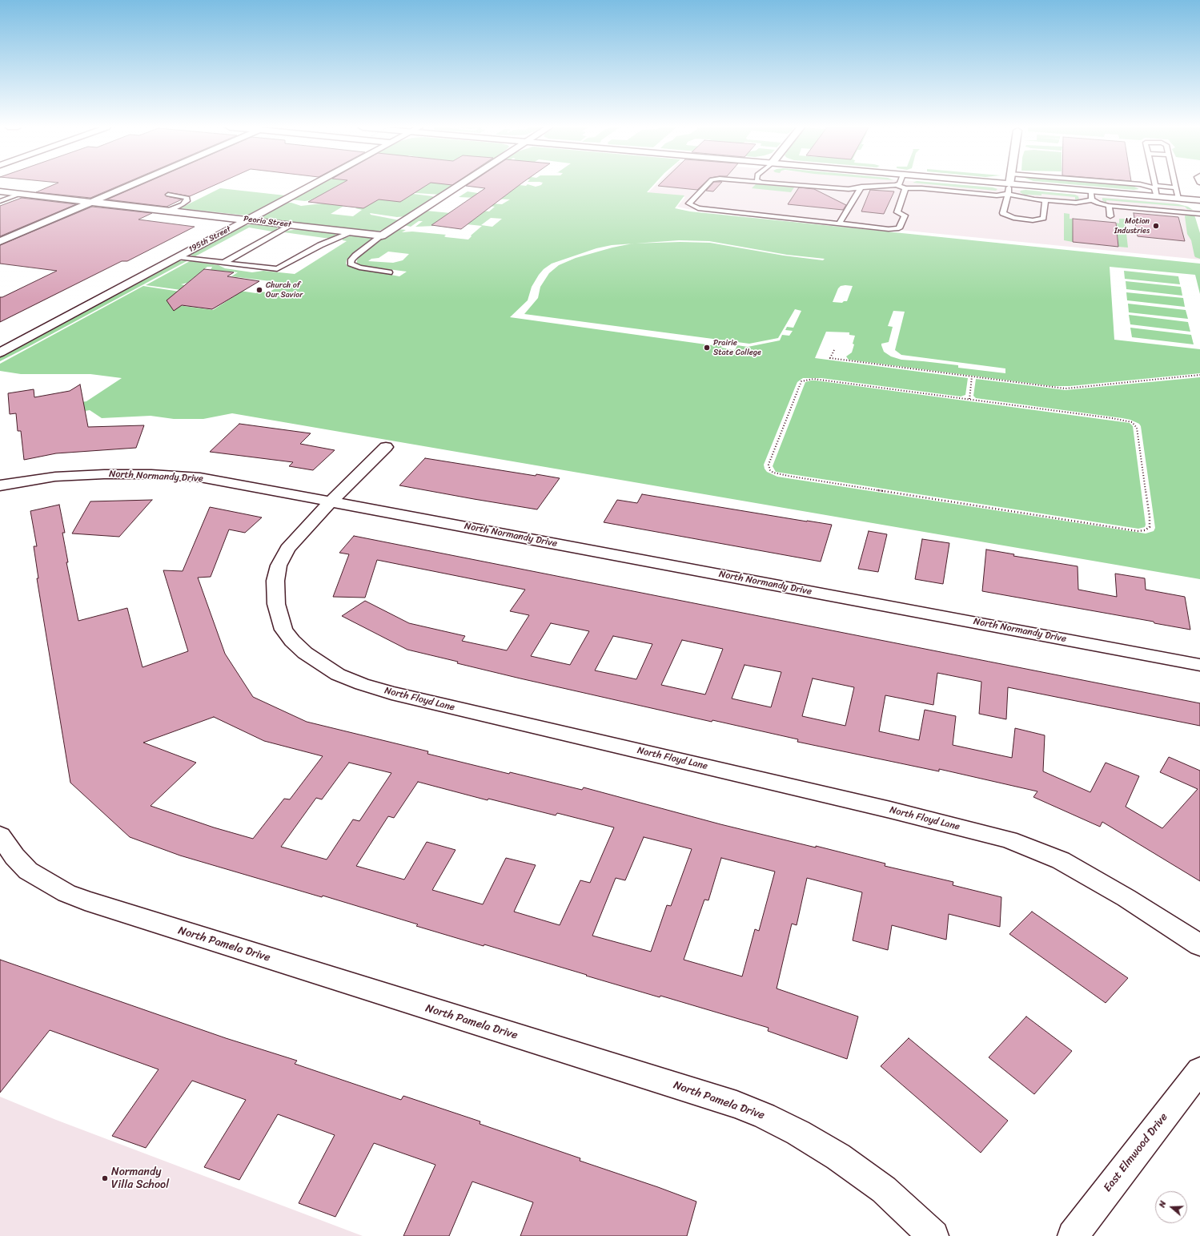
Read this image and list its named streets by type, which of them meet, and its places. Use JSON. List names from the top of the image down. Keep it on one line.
{"streets":{"street":["Peoria Street","195th Street","North Normandy Drive","North Floyd Lane","North Pamela Drive","East Elmwood Drive"]},"crossings":[["Peoria Street","195th Street"],["North Normandy Drive","North Floyd Lane"]],"places":["Motion Industries","Church of Our Savior","Prairie State College","Normandy Villa School"],"north":"left"}
